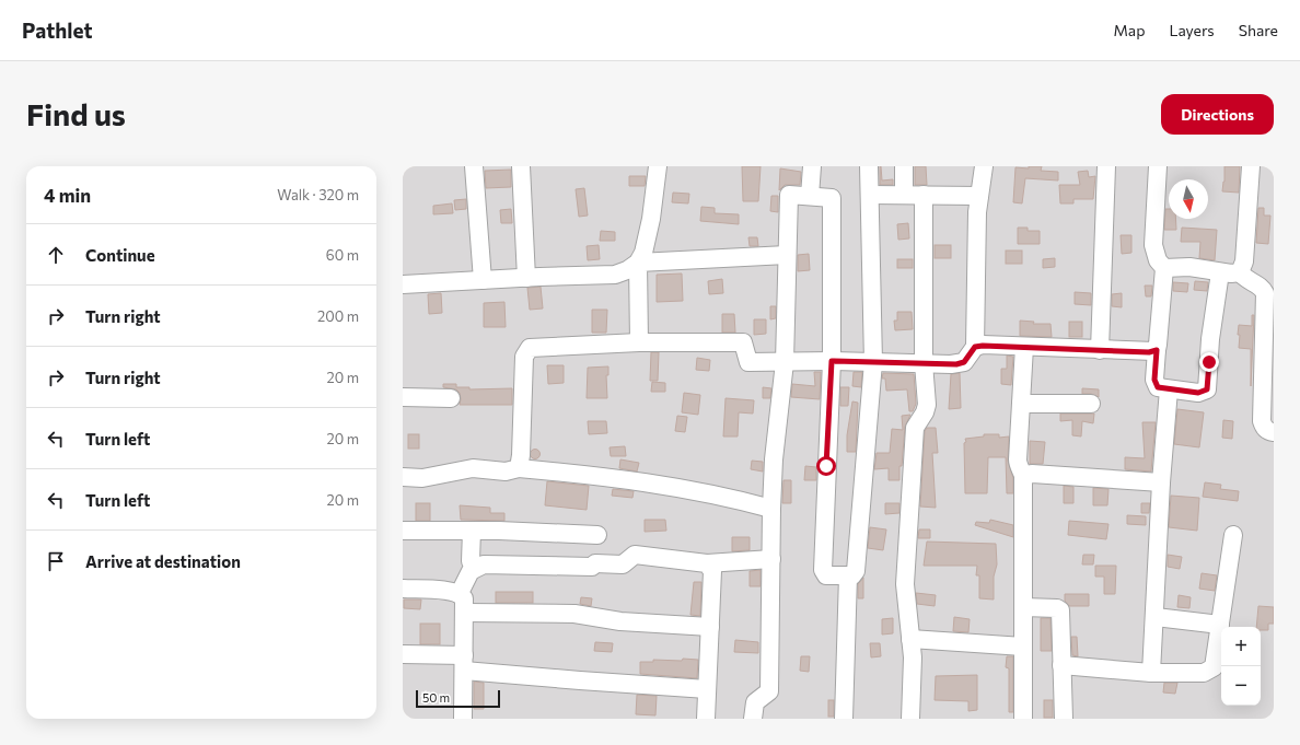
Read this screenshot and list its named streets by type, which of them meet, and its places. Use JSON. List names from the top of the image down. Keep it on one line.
{"scale_bar":"50 m","north":"bottom","page":{"header":"Pathlet","nav":["Map","Layers","Share"],"buttons":"Directions","title":"Find us","heading":["4 min","Walk · 320 m"],"list":[["Continue","60 m"],["Turn right","200 m"],["Turn right","20 m"],["Turn left","20 m"],["Turn left","20 m"],"Arrive at destination"],"map_buttons":["+","−"],"scale":"50 m"}}
